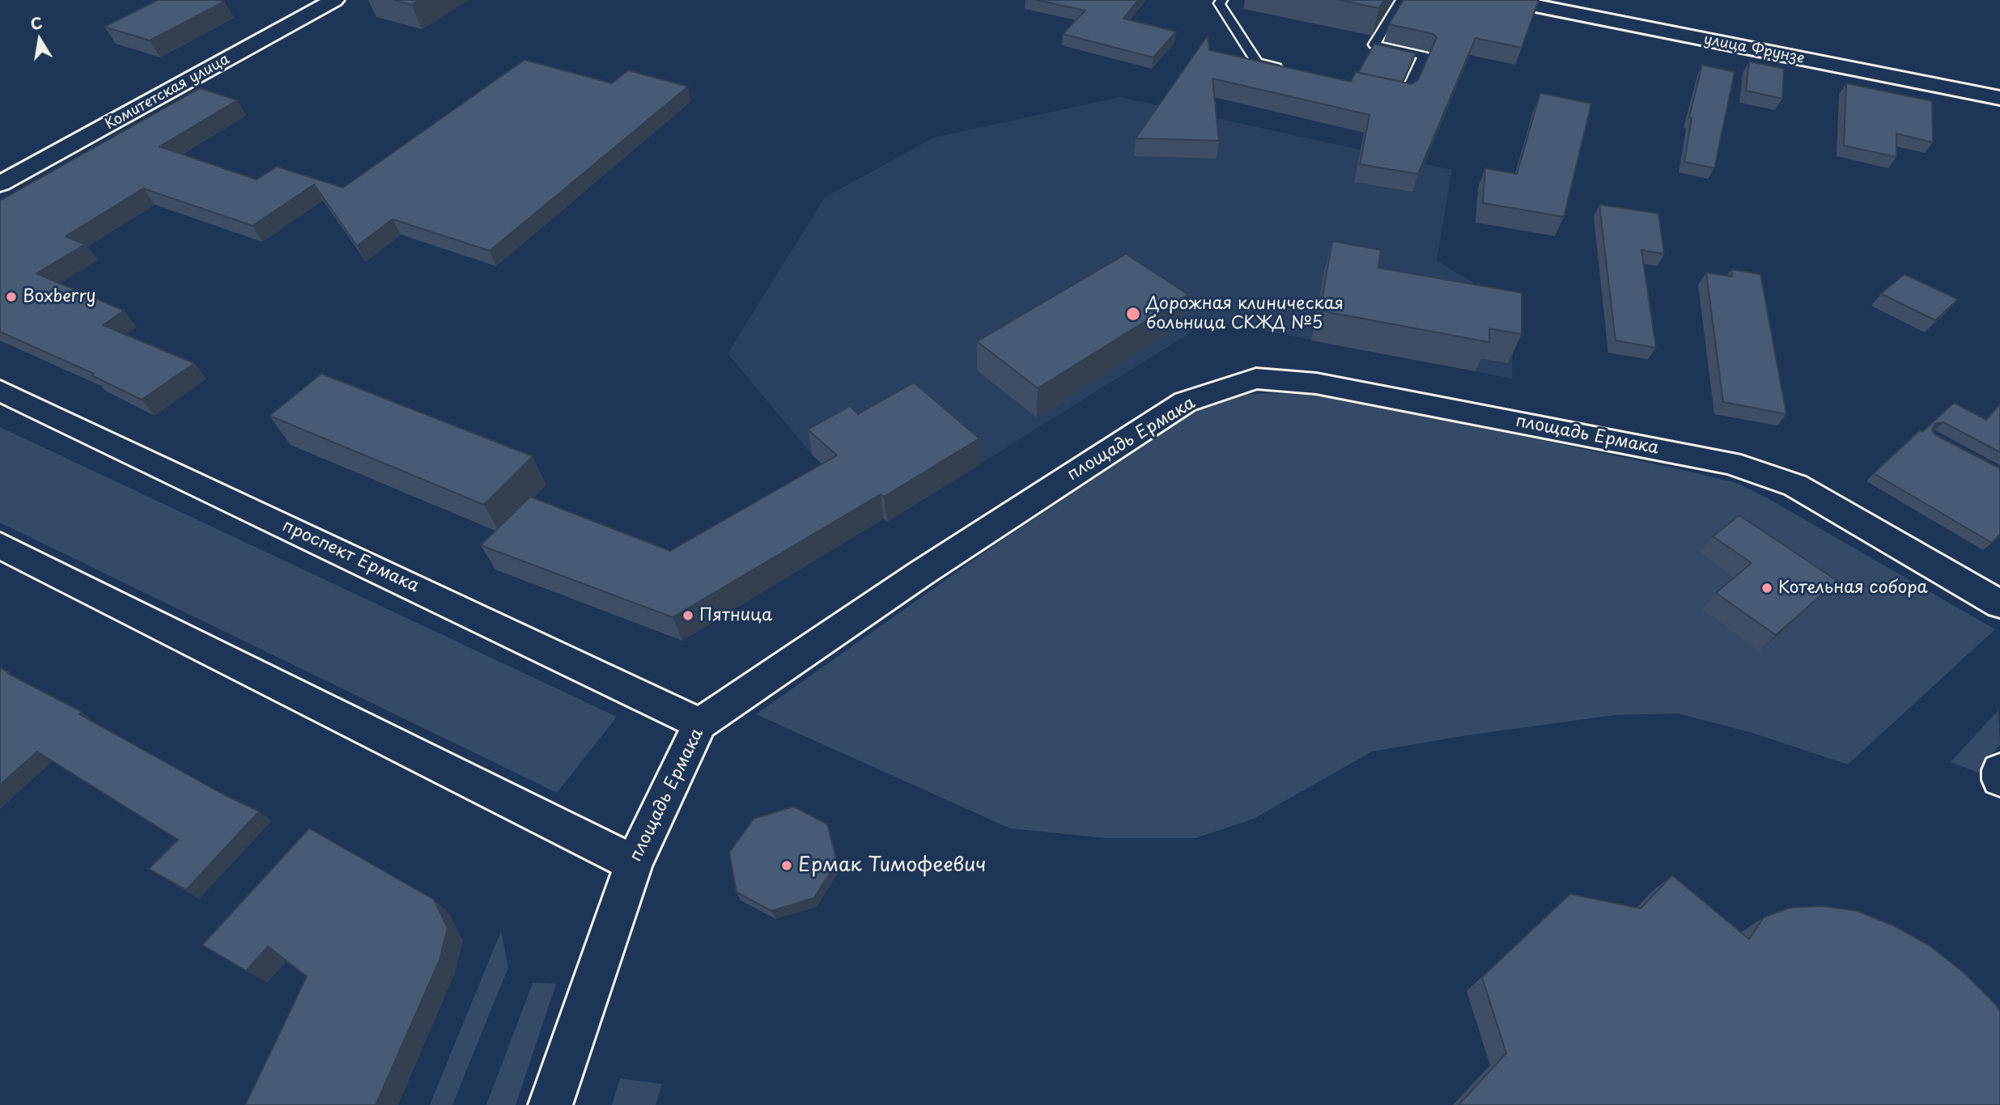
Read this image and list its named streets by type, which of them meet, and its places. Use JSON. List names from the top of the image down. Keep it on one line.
{"streets":{"main road":["улица Фрунзе","Комитетская улица","площадь Ермака","проспект Ермака"]},"crossings":[["площадь Ермака","проспект Ермака"]],"places":["Boxberry","Дорожная клиническая больница СКЖД №5","Котельная собора","Пятница","Ермак Тимофеевич"],"north":"top"}
